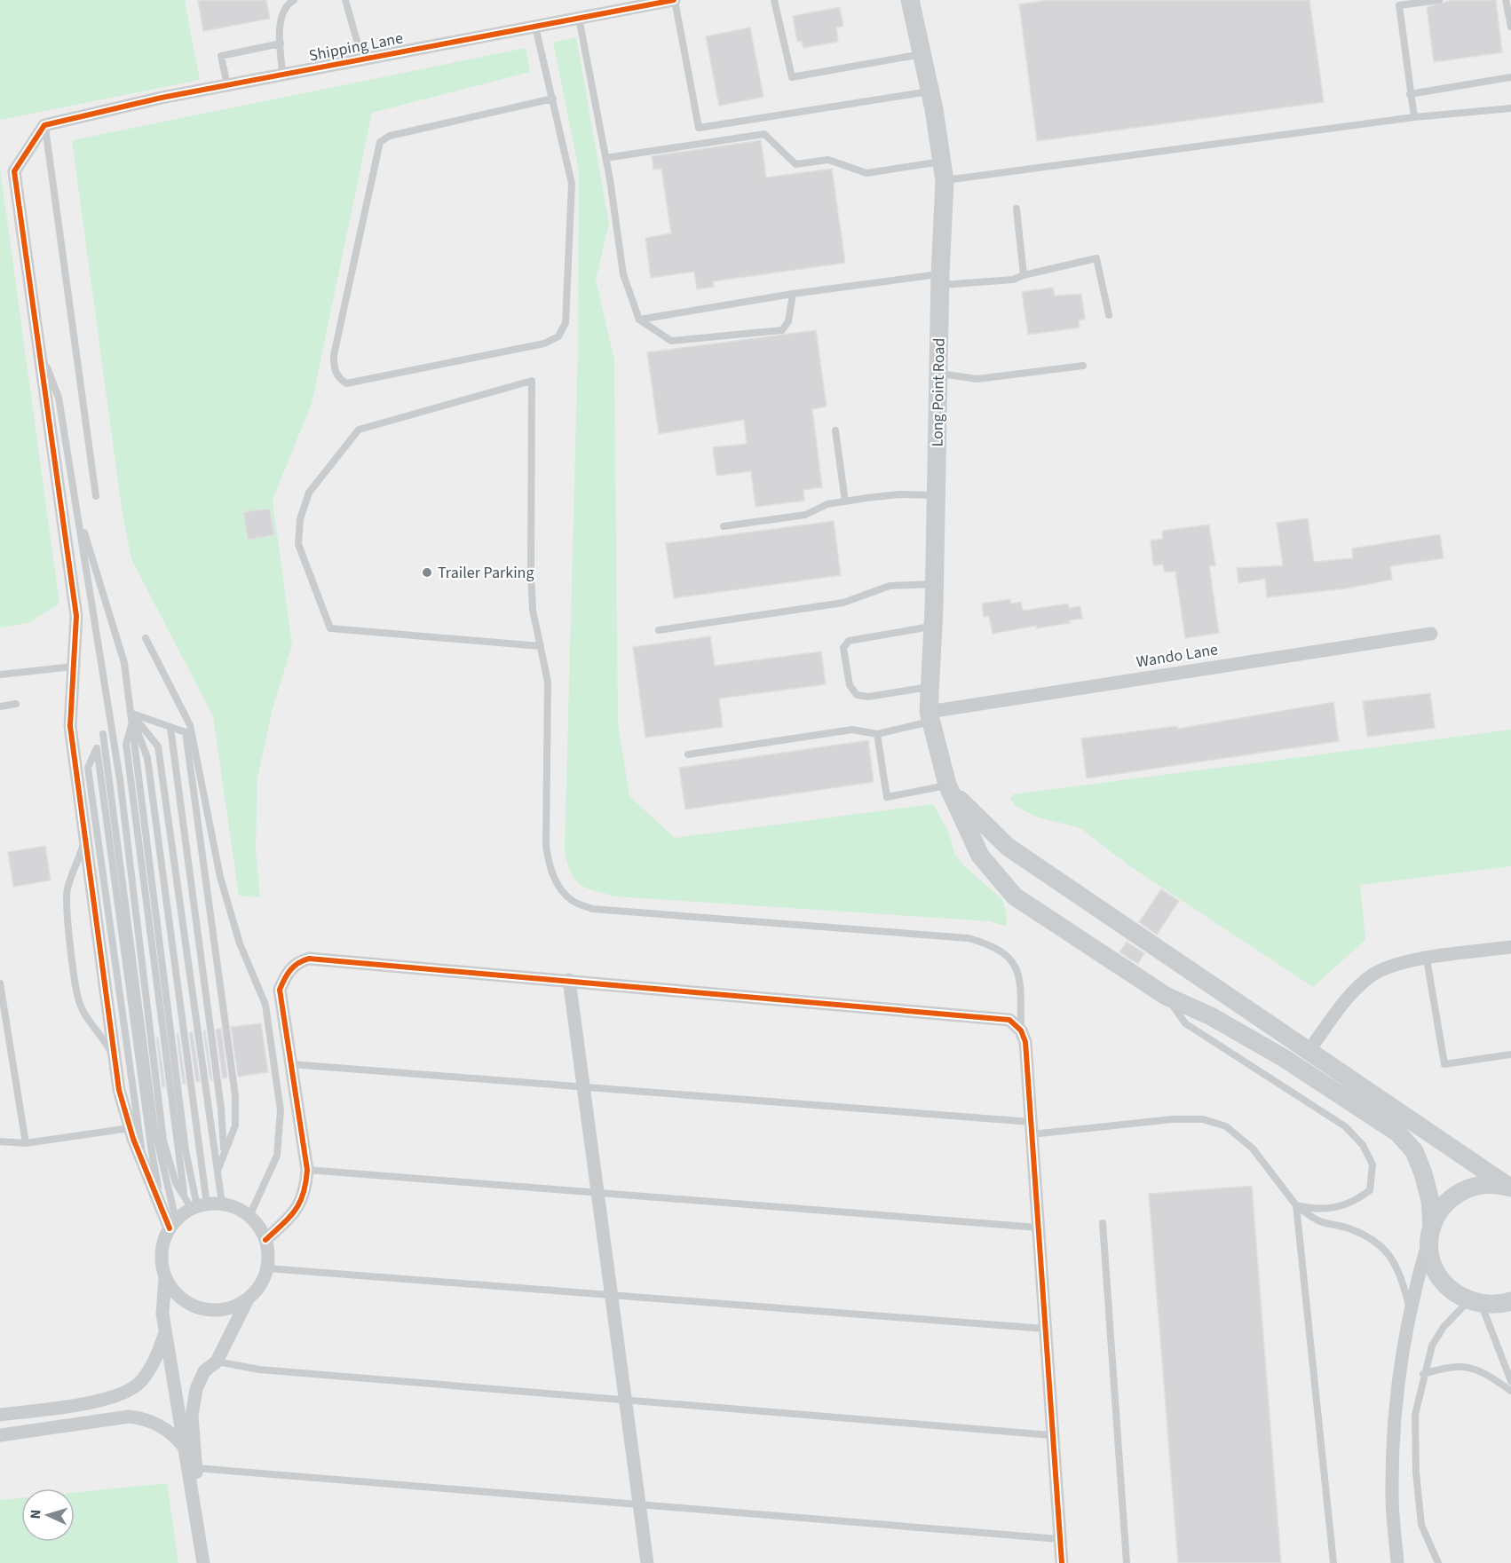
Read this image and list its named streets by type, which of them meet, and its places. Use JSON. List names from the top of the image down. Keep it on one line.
{"streets":{"main road":["Long Point Road"],"street":["Shipping Lane","Wando Lane"]},"crossings":[["Long Point Road","Wando Lane"]],"places":["Trailer Parking"],"north":"left"}
